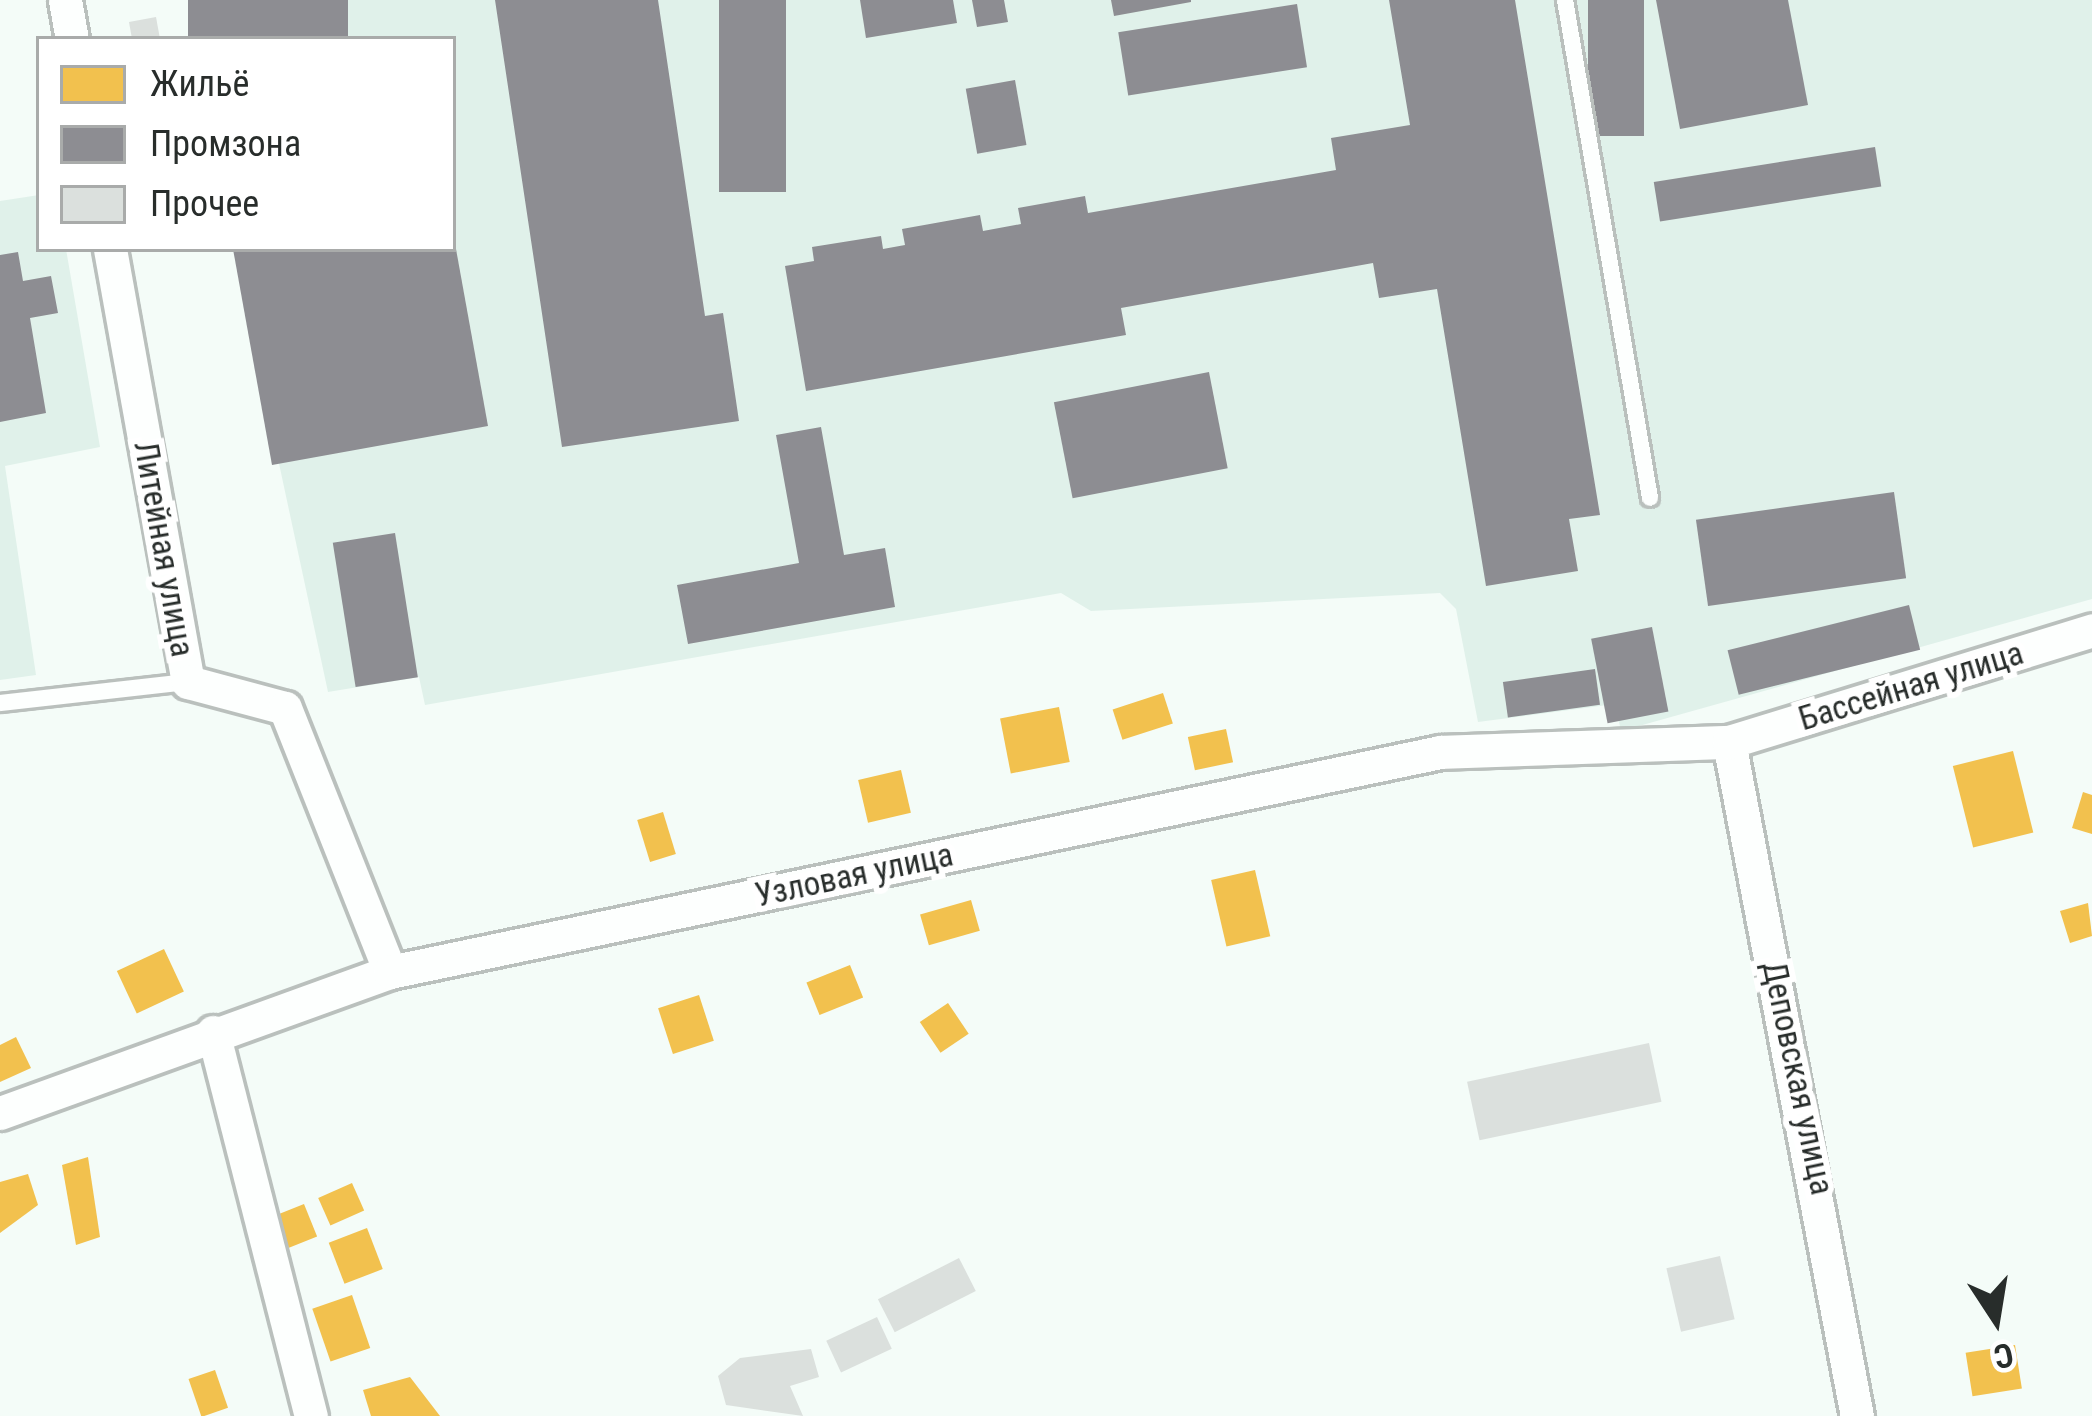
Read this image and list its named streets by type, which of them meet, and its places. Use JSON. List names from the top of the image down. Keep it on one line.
{"streets":{"street":["Литейная улица","Бассейная улица","Узловая улица","Деповская улица"]},"crossings":[["Литейная улица","Узловая улица"],["Бассейная улица","Узловая улица"],["Бассейная улица","Деповская улица"],["Узловая улица","Деповская улица"]],"legend":["Жильё","Промзона","Прочее"],"north":"bottom"}
